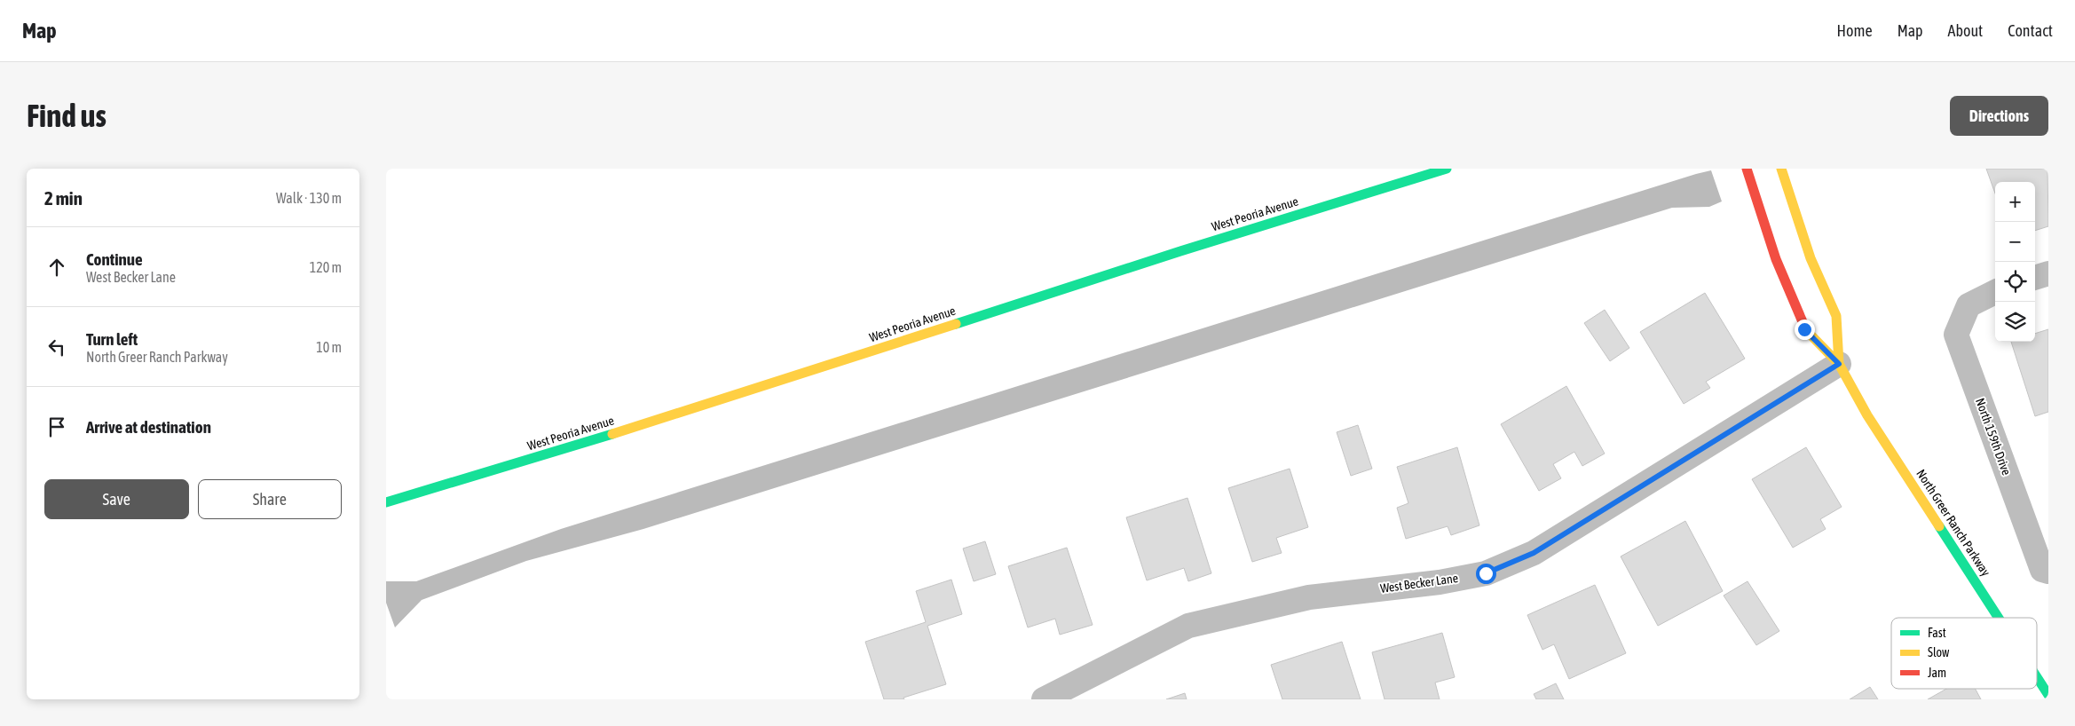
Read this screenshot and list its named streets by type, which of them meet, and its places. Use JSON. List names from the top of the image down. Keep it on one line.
{"streets":{"main road":["West Peoria Avenue","North Greer Ranch Parkway"],"street":["North 159th Drive","West Becker Lane"]},"crossings":[["North Greer Ranch Parkway","West Becker Lane"]],"legend":["Fast","Slow","Jam"],"page":{"header":"Map","nav":["Home","Map","About","Contact"],"buttons":["Directions",["Save","Share"]],"title":"Find us","heading":["2 min","Walk · 130 m"],"map_buttons":["+","−"],"list":[["Continue","West Becker Lane","120 m"],["Turn left","North Greer Ranch Parkway","10 m"],"Arrive at destination"]}}
